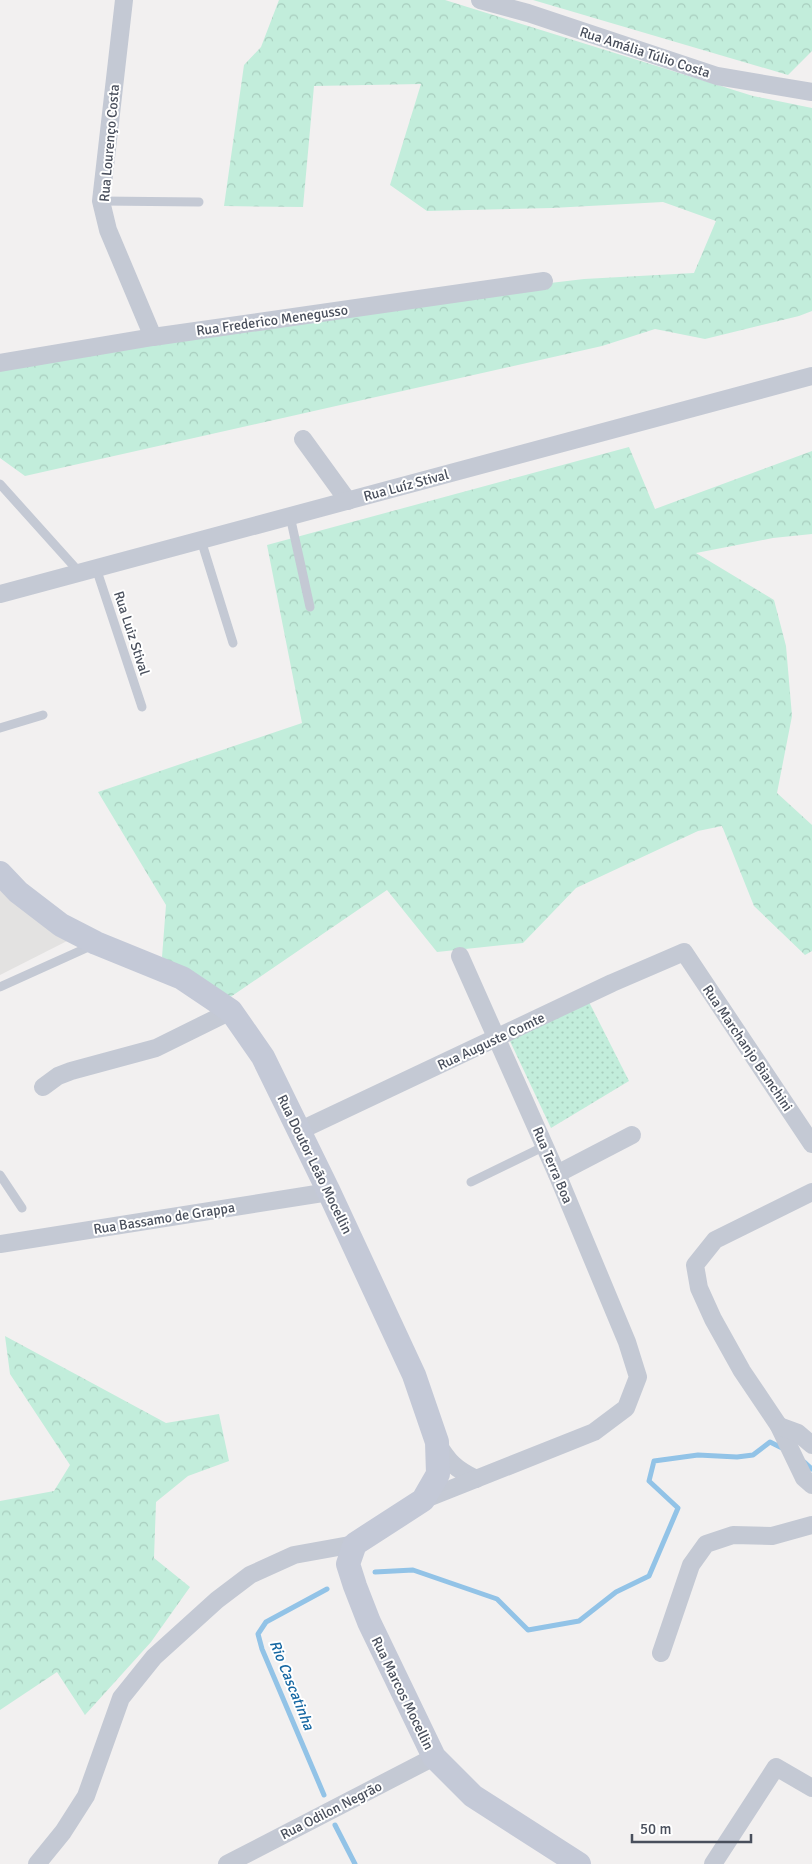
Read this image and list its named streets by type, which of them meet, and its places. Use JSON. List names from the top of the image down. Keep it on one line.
{"streets":{"street":["Rua Amália Túlio Costa","Rua Lourenço Costa","Rua Frederico Menegusso","Rua Luíz Stival","Rua Auguste Comte","Rua Marchanjo Bianchini","Rua Doutor Leão Mocellin","Rua Terra Boa","Rua Bassamo de Grappa","Rua Marcos Mocellin","Rua Odilon Negrão"],"lane":["Rua Luiz Stival"]},"crossings":[["Rua Lourenço Costa","Rua Frederico Menegusso"],["Rua Luíz Stival","Rua Luiz Stival"],["Rua Auguste Comte","Rua Marchanjo Bianchini"],["Rua Auguste Comte","Rua Doutor Leão Mocellin"],["Rua Auguste Comte","Rua Terra Boa"],["Rua Doutor Leão Mocellin","Rua Bassamo de Grappa"],["Rua Doutor Leão Mocellin","Rua Marcos Mocellin"],["Rua Marcos Mocellin","Rua Odilon Negrão"]],"water":["Rio Cascatinha"],"scale_bar":"50 m"}
